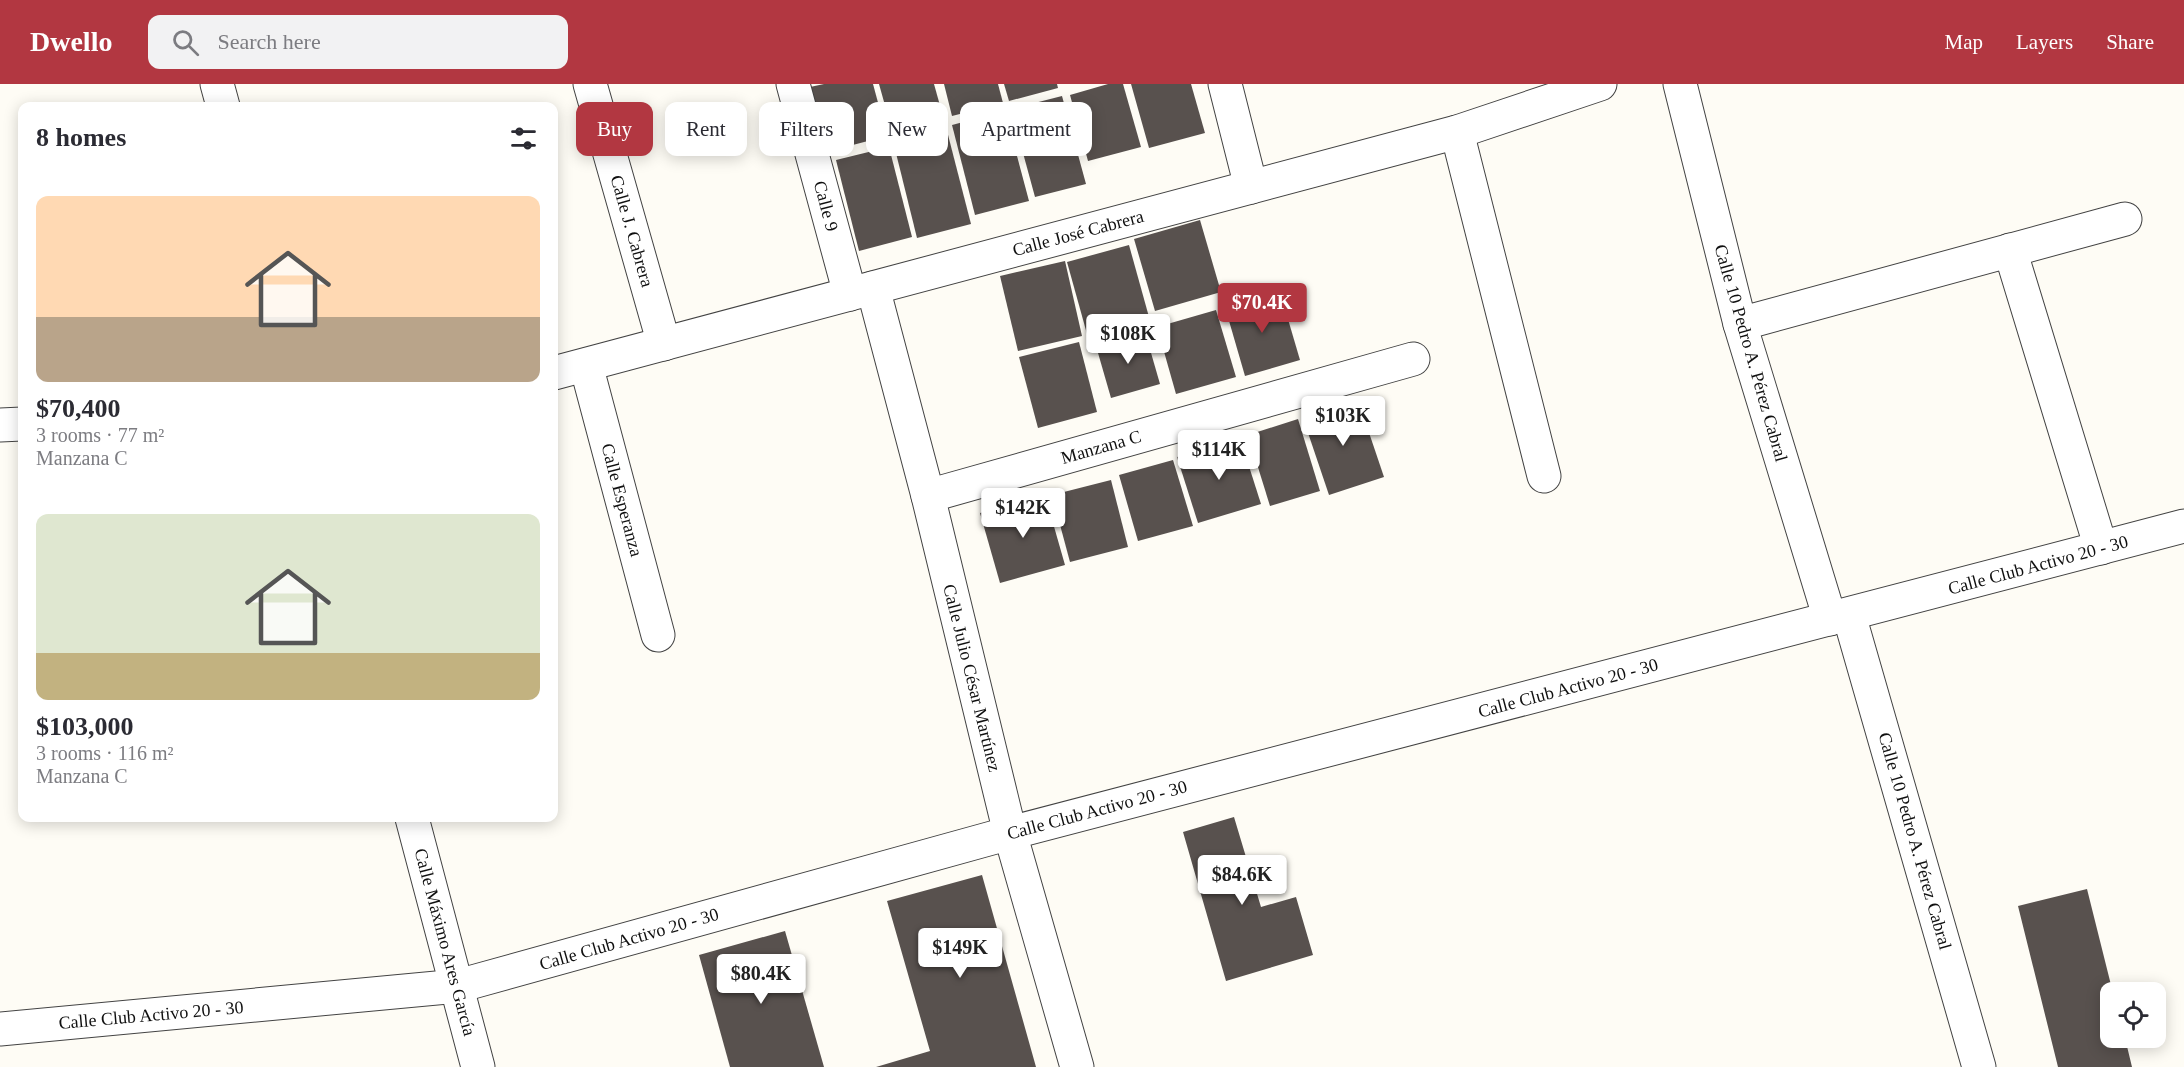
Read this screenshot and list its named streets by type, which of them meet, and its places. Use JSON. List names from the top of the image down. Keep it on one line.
{"streets":{"street":["Calle 9","Calle J. Cabrera","Calle José Cabrera","Calle 10 Pedro A. Pérez Cabral","Manzana C","Calle Esperanza","Calle Club Activo 20 - 30","Calle Julio César Martínez","Calle Máximo Ares García"]},"crossings":[["Calle 9","Calle José Cabrera"],["Calle 9","Calle Julio César Martínez"],["Calle J. Cabrera","Calle José Cabrera"],["Calle José Cabrera","Calle Esperanza"],["Calle José Cabrera","Calle Julio César Martínez"],["Calle 10 Pedro A. Pérez Cabral","Calle Club Activo 20 - 30"],["Manzana C","Calle Julio César Martínez"],["Calle Club Activo 20 - 30","Calle Julio César Martínez"],["Calle Club Activo 20 - 30","Calle Máximo Ares García"]],"page":{"header":"Dwello","search":"Search here","nav":["Map","Layers","Share"],"chip":["Buy","Rent","Filters","New","Apartment"],"heading":"8 homes","list":[{"name":"$70,400","note":"3 rooms · 77 m² · Manzana C"},{"name":"$103,000","note":"3 rooms · 116 m² · Manzana C"}],"price":["$70.4K","$108K","$103K","$114K","$142K","$84.6K","$149K","$80.4K"]}}
